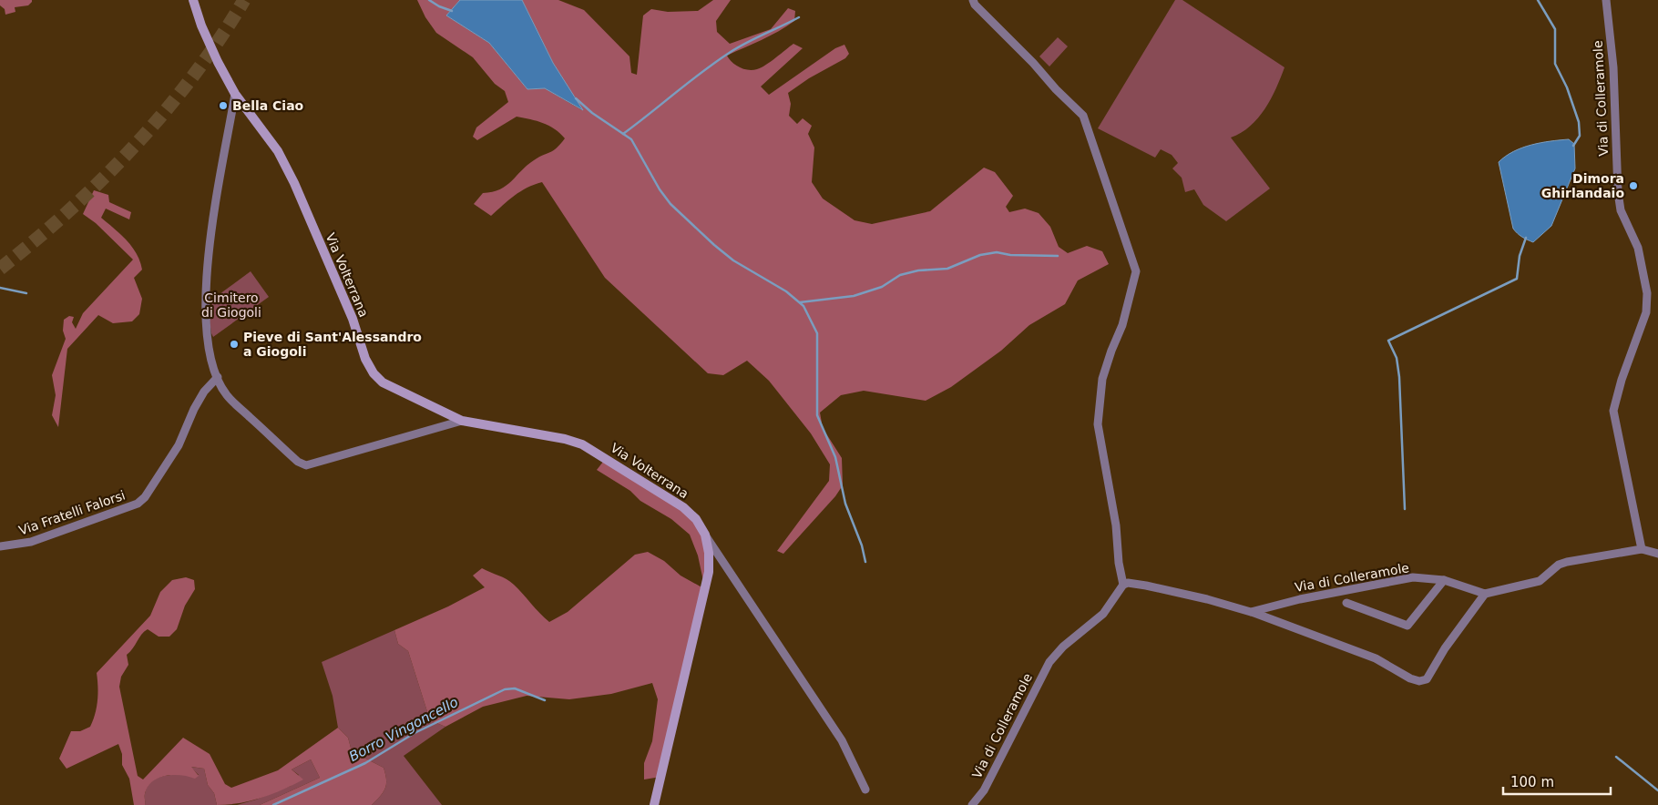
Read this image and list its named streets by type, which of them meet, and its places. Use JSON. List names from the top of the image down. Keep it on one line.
{"streets":{"main road":["Via Volterrana"],"street":["Via di Colleramole","Via Fratelli Falorsi"]},"water":["Borro Vingoncello"],"parks":["Cimitero di Giogoli"],"places":["Bella Ciao","Dimora Ghirlandaio","Pieve di Sant'Alessandro a Giogoli"],"scale_bar":"100 m"}
